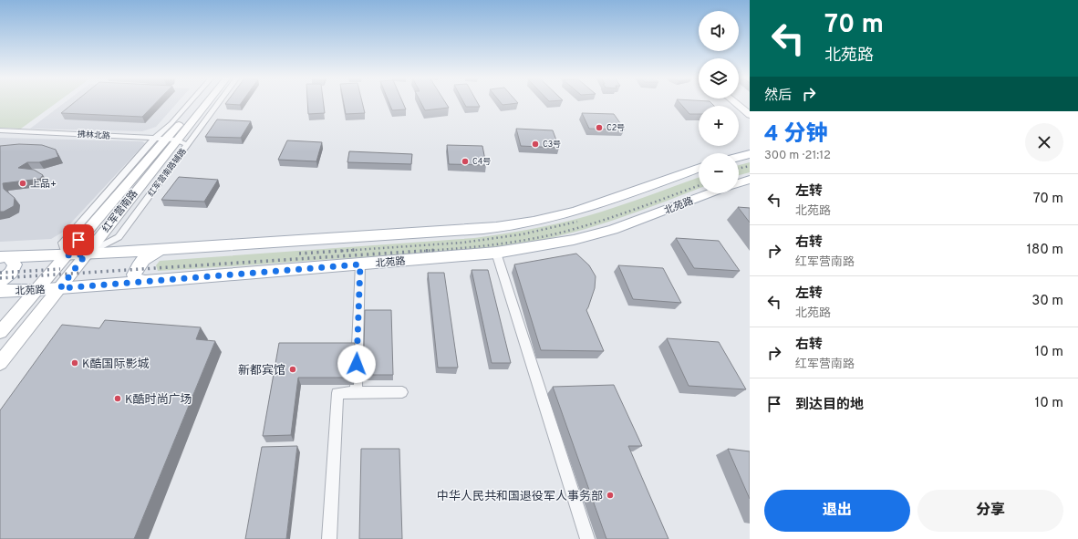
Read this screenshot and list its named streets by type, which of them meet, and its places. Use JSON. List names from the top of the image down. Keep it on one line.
{"streets":{"main road":["北苑路","红军营南路"],"street":["拂林北路","红军营南路辅路"]},"crossings":[["拂林北路","红军营南路辅路"],["拂林北路","红军营南路"],["红军营南路辅路","红军营南路"],["北苑路","红军营南路"]],"places":["C2号","C3号","C4号","上品+","K酷国际影城","新都宾馆","K酷时尚广场","中华人民共和国退役军人事务部"],"page":{"turn":["70 m","北苑路"],"map_buttons":["+","−"],"then":"然后","heading":["4 分钟","300 m · 21:12"],"list":[{"name":"左转","note":"北苑路","value":"70 m"},{"name":"右转","note":"红军营南路","value":"180 m"},{"name":"左转","note":"北苑路","value":"30 m"},{"name":"右转","note":"红军营南路","value":"10 m"},{"name":"到达目的地","value":"10 m"}],"buttons":["退出","分享"]}}
